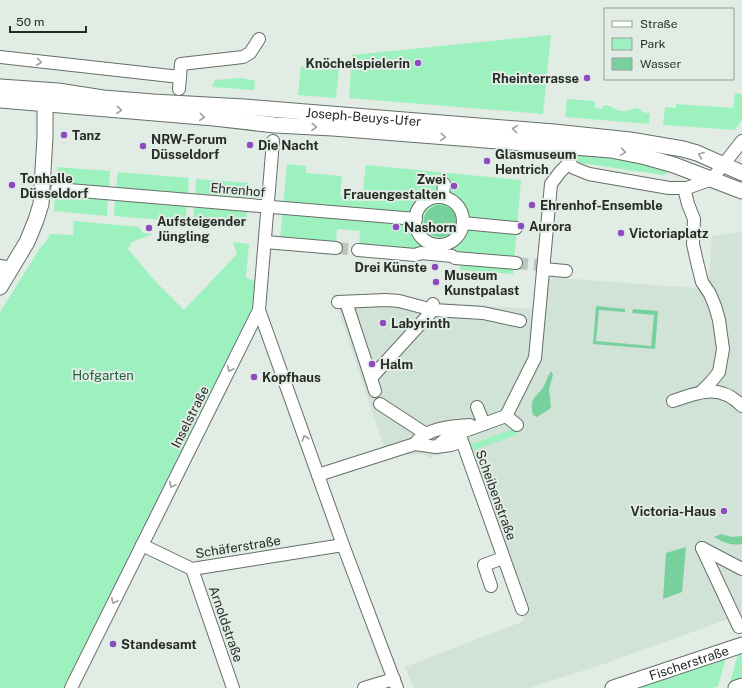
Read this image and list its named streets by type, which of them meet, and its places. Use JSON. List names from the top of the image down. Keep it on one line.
{"streets":{"main road":["Joseph-Beuys-Ufer","Fischerstraße"],"street":["Ehrenhof","Inselstraße","Scheibenstraße","Schäferstraße","Arnoldstraße"]},"crossings":[["Ehrenhof","Inselstraße"],["Inselstraße","Schäferstraße"],["Schäferstraße","Arnoldstraße"]],"one_way":["Inselstraße"],"parks":["Hofgarten"],"places":["Knöchelspielerin","Rheinterrasse","Tanz","Die Nacht","NRW-Forum Düsseldorf","Glasmuseum Hentrich","Tonhalle Düsseldorf","Zwei Frauengestalten","Ehrenhof-Ensemble","Aurora","Nashorn","Aufsteigender Jüngling","Victoriaplatz","Drei Künste","Museum Kunstpalast","Labyrinth","Halm","Kopfhaus","Victoria-Haus","Standesamt"],"legend":["Straße","Park","Wasser"],"scale_bar":"50 m"}
